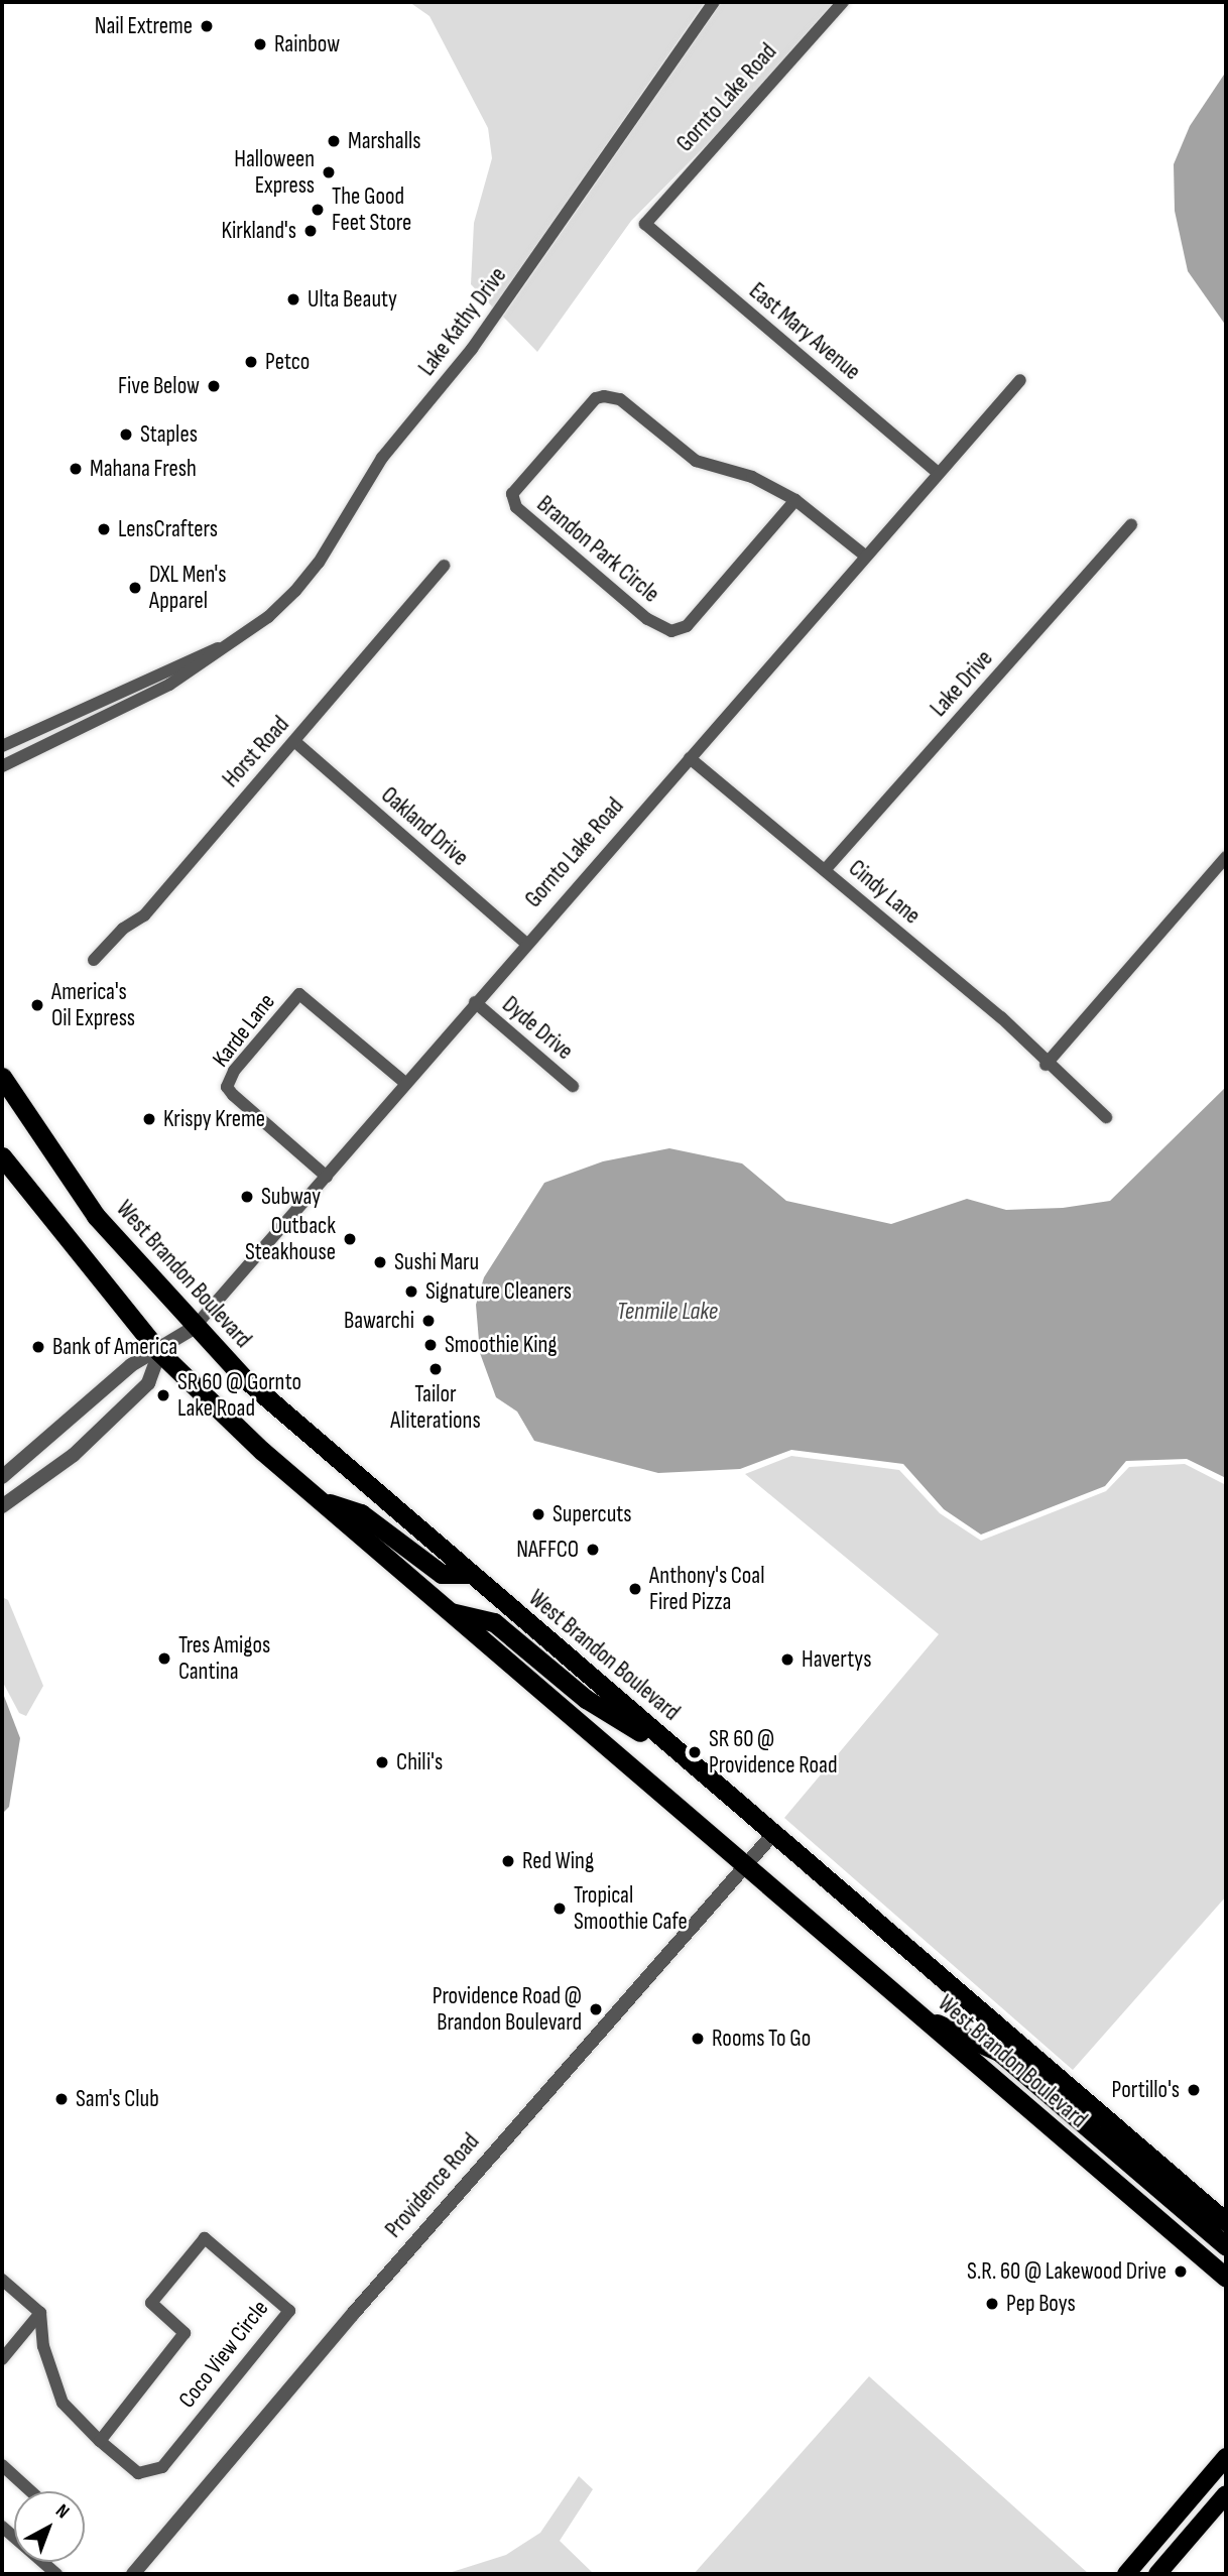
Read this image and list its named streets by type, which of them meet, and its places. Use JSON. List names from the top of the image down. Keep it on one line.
{"streets":{"highway":["West Brandon Boulevard"],"street":["Gornto Lake Road","Lake Kathy Drive","East Mary Avenue","Brandon Park Circle","Lake Drive","Horst Road","Oakland Drive","Cindy Lane","Dyde Drive","Karde Lane","Providence Road","Coco View Circle"]},"crossings":[["Gornto Lake Road","East Mary Avenue"],["Gornto Lake Road","Brandon Park Circle"],["Gornto Lake Road","Oakland Drive"],["Gornto Lake Road","Cindy Lane"],["Gornto Lake Road","Dyde Drive"],["Gornto Lake Road","Karde Lane"],["Gornto Lake Road","West Brandon Boulevard"],["Lake Drive","Cindy Lane"],["Horst Road","Oakland Drive"],["West Brandon Boulevard","Providence Road"]],"water":["Tenmile Lake"],"places":["Nail Extreme","Rainbow","Marshalls","Halloween Express","The Good Feet Store","Kirkland's","Ulta Beauty","Petco","Five Below","Staples","Mahana Fresh","LensCrafters","DXL Men's Apparel","America's Oil Express","Krispy Kreme","Subway","Outback Steakhouse","Sushi Maru","Signature Cleaners","Bawarchi","Smoothie King","Bank of America","Tailor Aliterations","SR 60 @ Gornto Lake Road","Supercuts","NAFFCO","Anthony's Coal Fired Pizza","Tres Amigos Cantina","Havertys","SR 60 @ Providence Road","Chili's","Red Wing","Tropical Smoothie Cafe","Providence Road @ Brandon Boulevard","Rooms To Go","Portillo's","Sam's Club","S.R. 60 @ Lakewood Drive","Pep Boys"],"north":"top right"}
